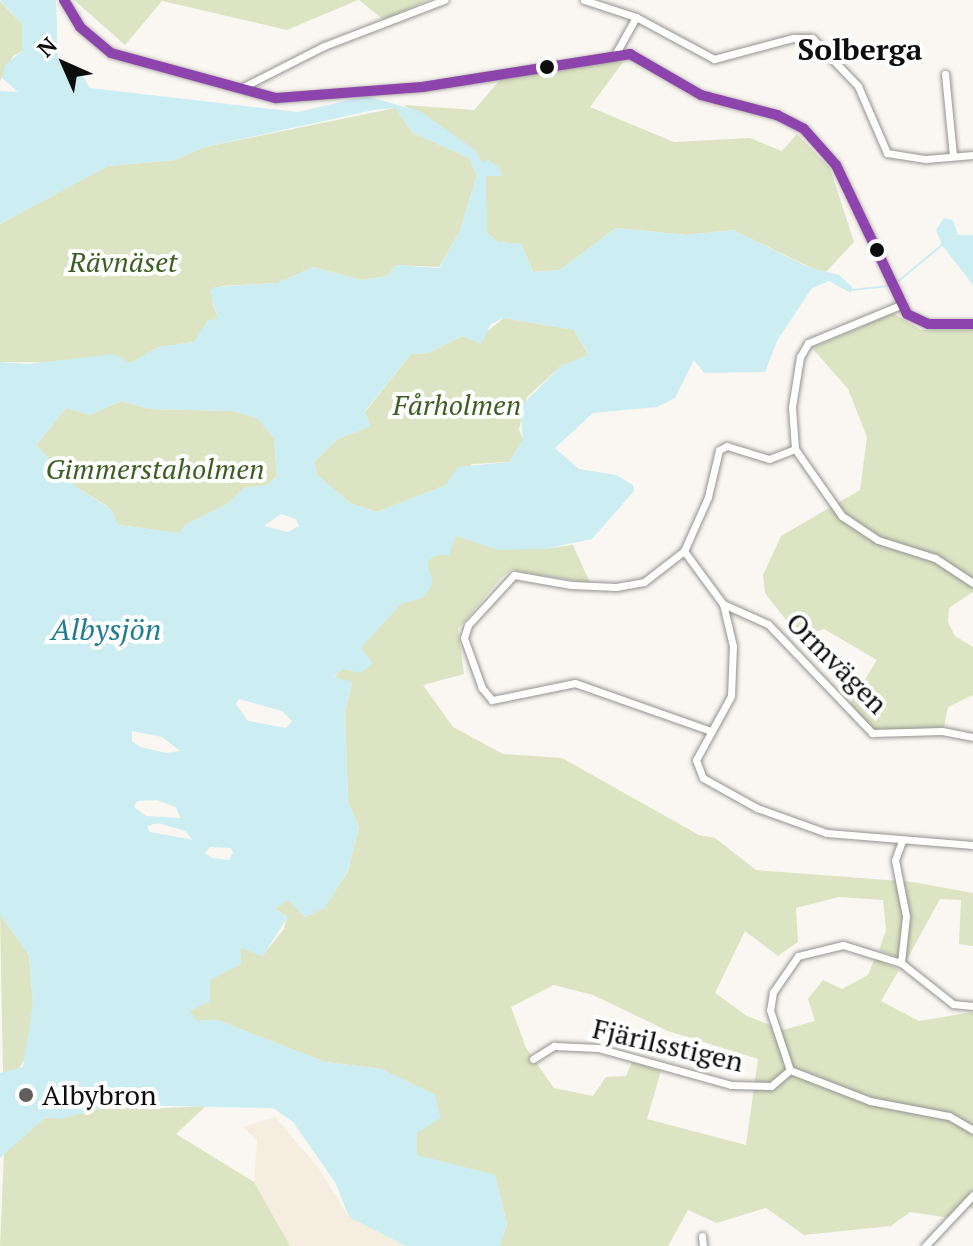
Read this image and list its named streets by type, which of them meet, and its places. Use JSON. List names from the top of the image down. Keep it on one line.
{"streets":{"street":["Ormvägen","Fjärilsstigen"]},"districts":["Solberga"],"water":["Albysjön"],"parks":["Rävnäset","Fårholmen","Gimmerstaholmen"],"places":["Albybron"],"north":"top left"}
